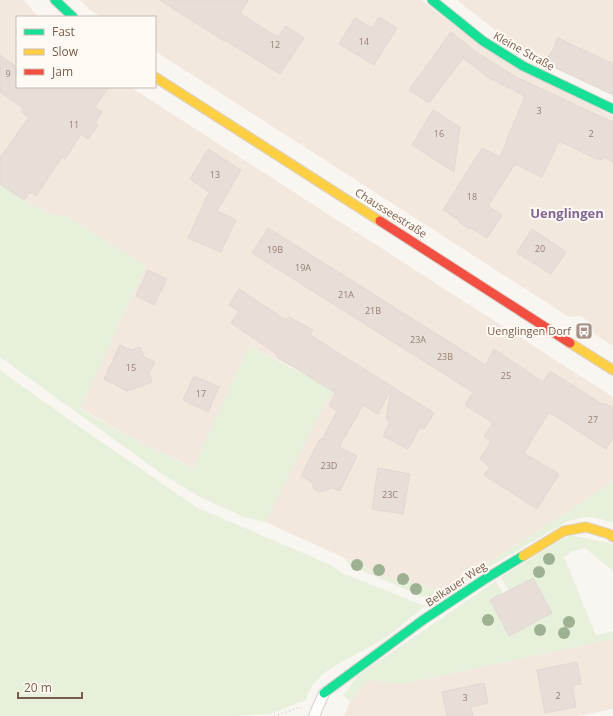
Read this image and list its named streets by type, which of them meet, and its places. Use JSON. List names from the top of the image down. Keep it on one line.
{"streets":{"main road":["Kleine Straße","Chausseestraße","Belkauer Weg"]},"districts":["Uenglingen"],"places":{"bus stop":["Uenglingen Dorf"]},"house_numbers":["14","12","9","3","11","16","2","13","18","20","19B","19A","21A","21B","23A","23B","15","25","17","27","23D","23C","2","3"],"legend":["Fast","Slow","Jam"],"scale_bar":"20 m"}
